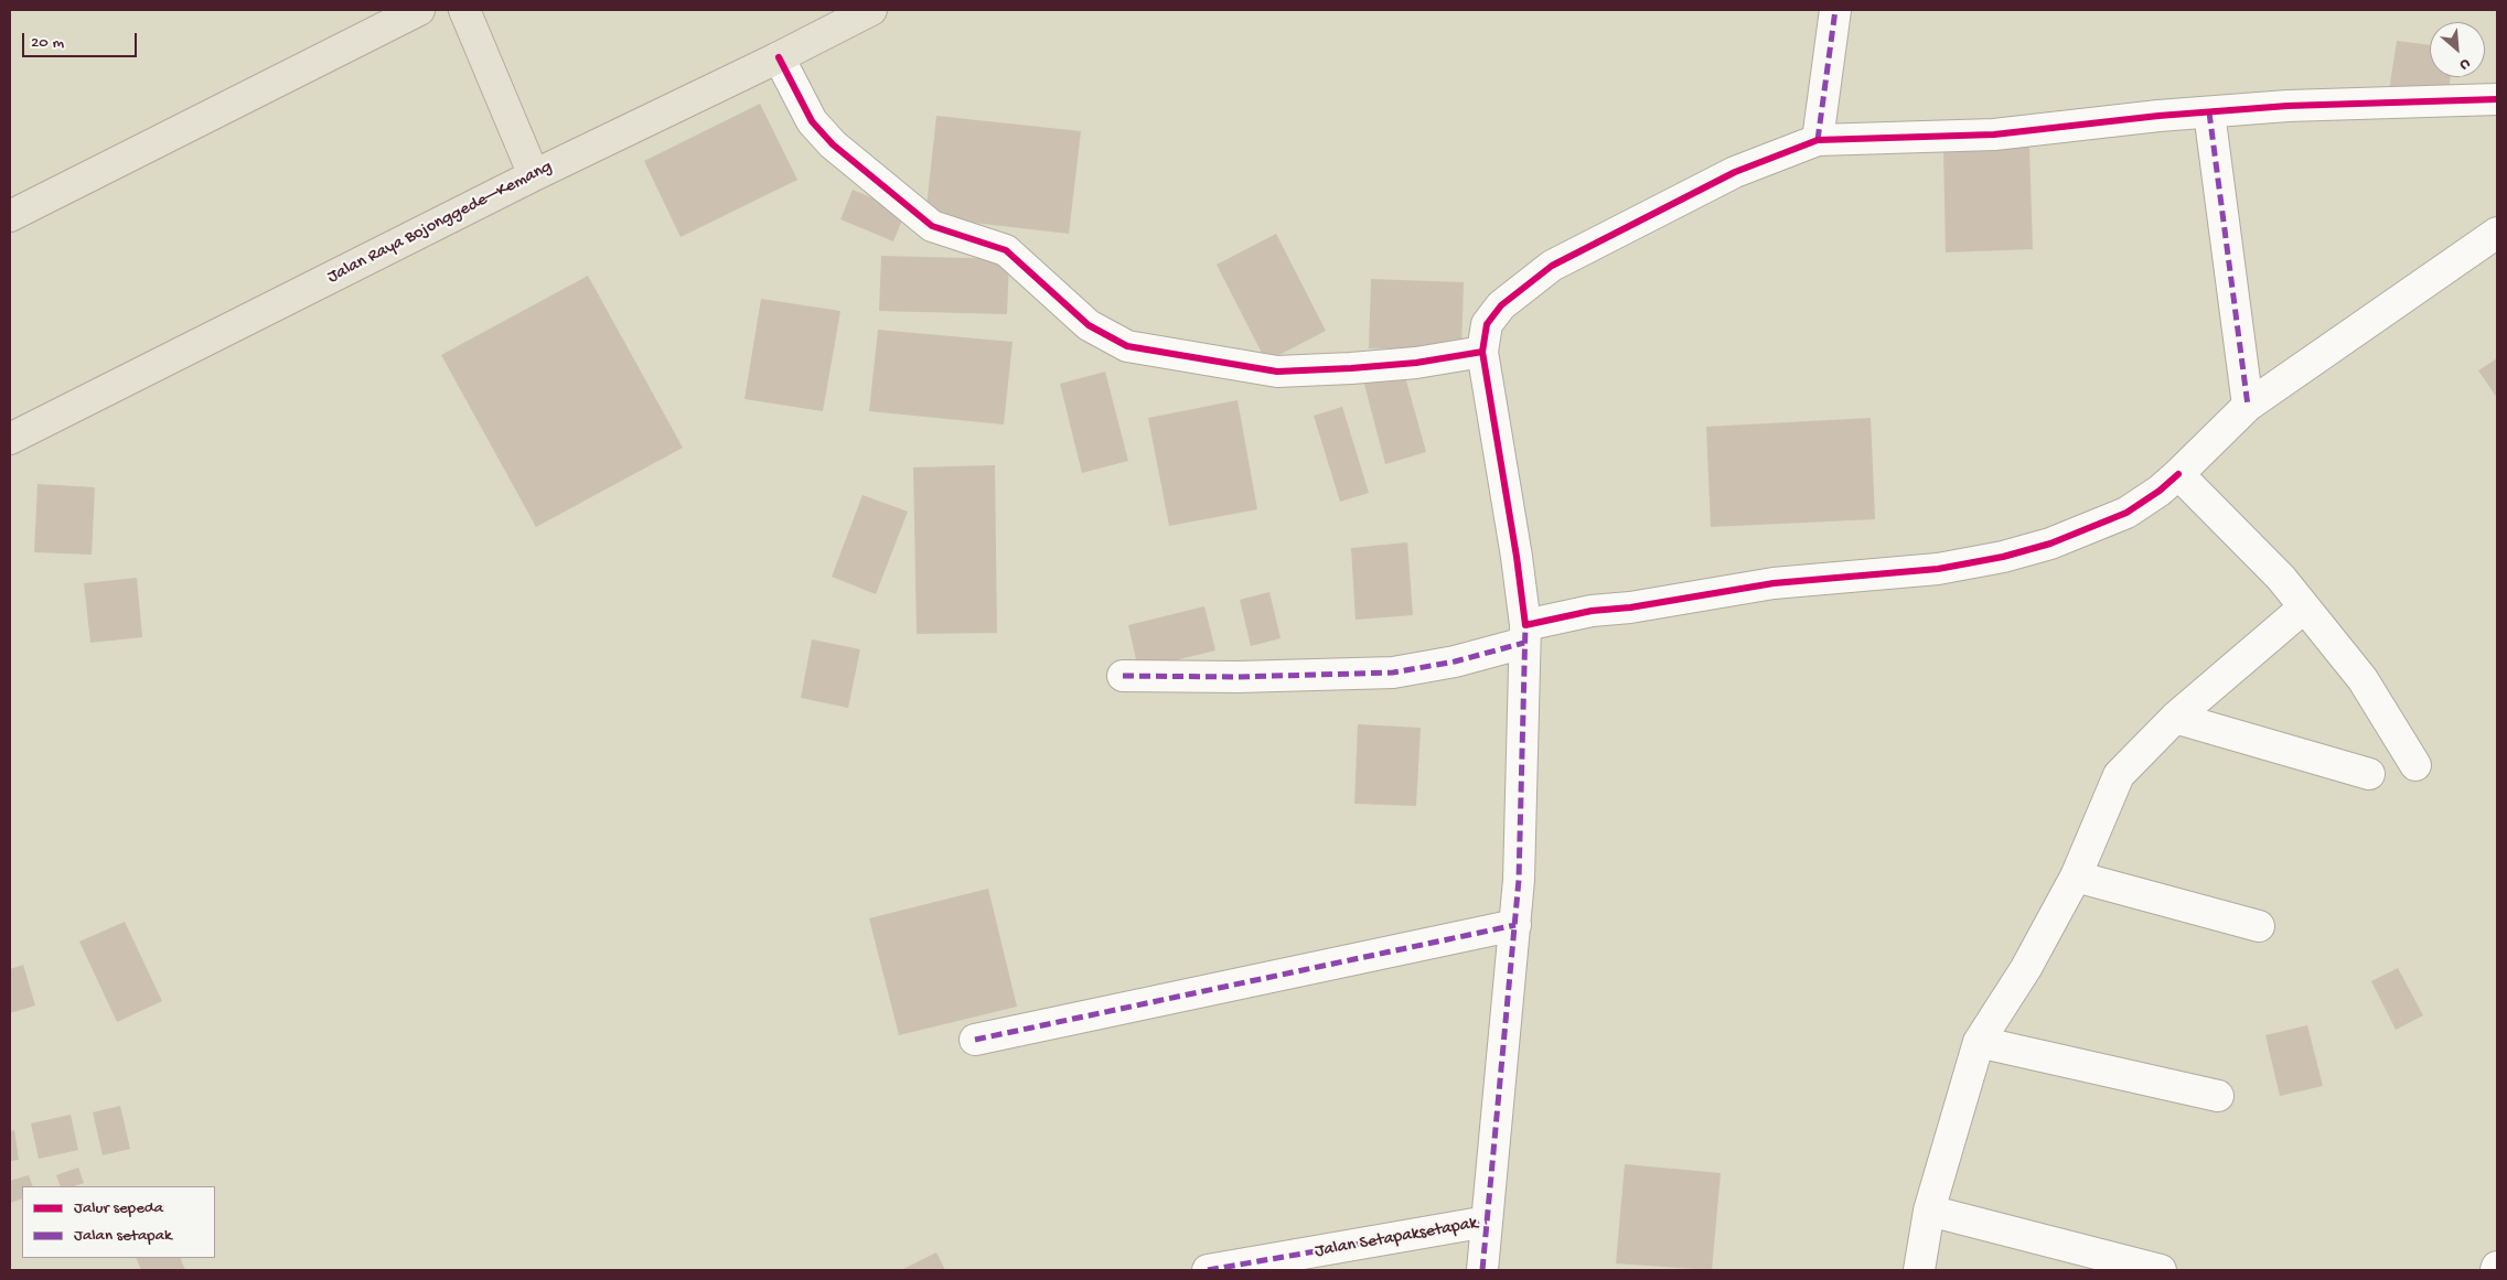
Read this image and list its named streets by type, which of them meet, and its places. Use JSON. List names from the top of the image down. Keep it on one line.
{"streets":{"highway":["Jalan Raya Bojonggede—Kemang"],"street":["Jalan Setapaksetapak"]},"legend":["Jalur sepeda","Jalan setapak"],"scale_bar":"20 m","north":"bottom right"}
